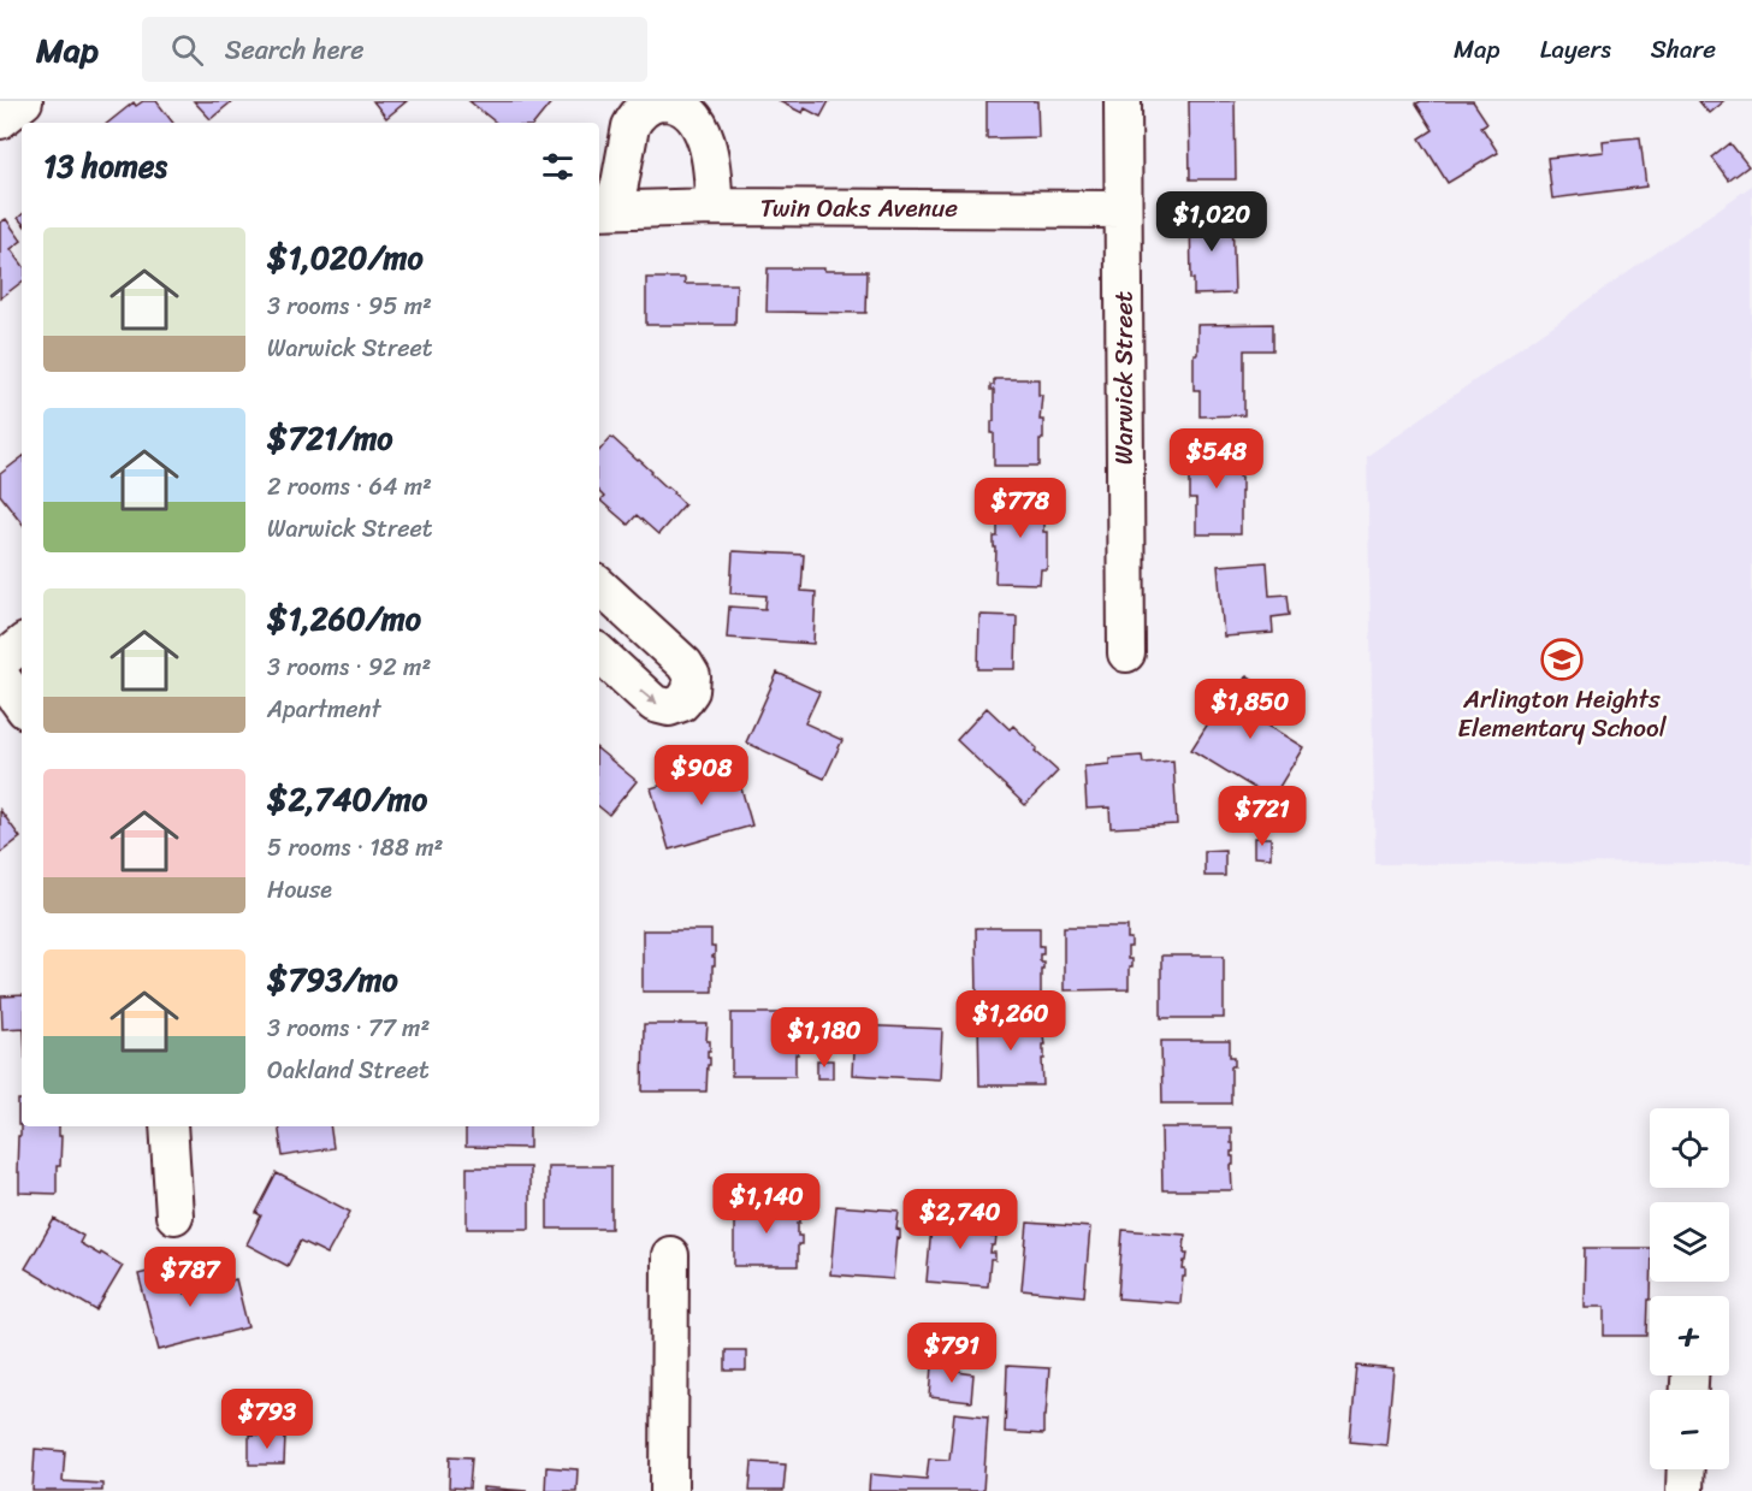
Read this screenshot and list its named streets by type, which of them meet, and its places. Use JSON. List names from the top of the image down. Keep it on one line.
{"streets":{"street":["Twin Oaks Avenue","Warwick Street"]},"crossings":[["Twin Oaks Avenue","Warwick Street"]],"places":{"school or university":["Arlington Heights Elementary School"]},"page":{"header":"Map","search":"Search here","nav":["Map","Layers","Share"],"heading":"13 homes","price":["$1,020","$548","$778","$1,850","$908","$721","$1,260","$1,180","$1,140","$2,740","$787","$791","$793"],"list":[{"name":"$1,020/mo","note":"3 rooms · 95 m² · Warwick Street"},{"name":"$721/mo","note":"2 rooms · 64 m² · Warwick Street"},{"name":"$1,260/mo","note":"3 rooms · 92 m² · Apartment"},{"name":"$2,740/mo","note":"5 rooms · 188 m² · House"},{"name":"$793/mo","note":"3 rooms · 77 m² · Oakland Street"}],"map_buttons":["+","−"]}}
